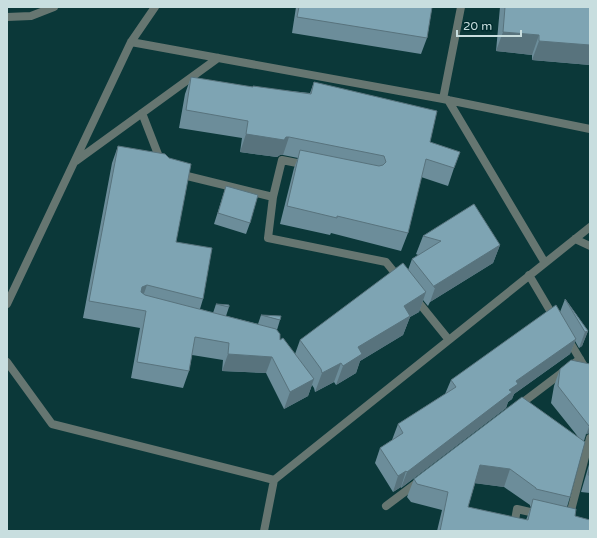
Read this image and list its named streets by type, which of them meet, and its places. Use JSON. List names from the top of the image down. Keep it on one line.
{"scale_bar":"20 m"}
